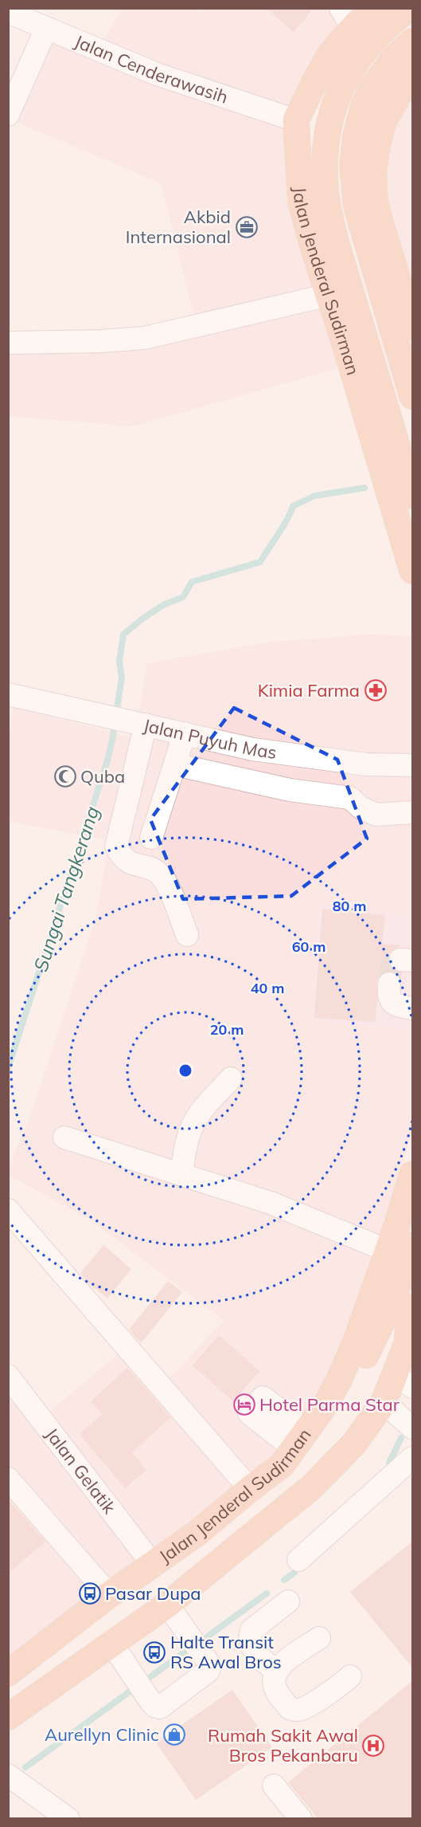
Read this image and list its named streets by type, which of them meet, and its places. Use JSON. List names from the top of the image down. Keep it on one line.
{"streets":{"main road":["Jalan Jenderal Sudirman"],"street":["Jalan Cenderawasih","Jalan Puyuh Mas","Jalan Gelatik"]},"crossings":[["Jalan Cenderawasih","Jalan Jenderal Sudirman"],["Jalan Jenderal Sudirman","Jalan Gelatik"]],"water":["Sungai Tangkerang"],"places":{"office":["Akbid Internasional"],"pharmacy":["Kimia Farma"],"mosque":["Quba"],"hotel":["Hotel Parma Star"],"bus stop":["Pasar Dupa","Halte Transit RS Awal Bros"],"shop":["Aurellyn Clinic"],"hospital":["Rumah Sakit Awal Bros Pekanbaru"]},"rings":["80 m","60 m","40 m","20 m"]}
